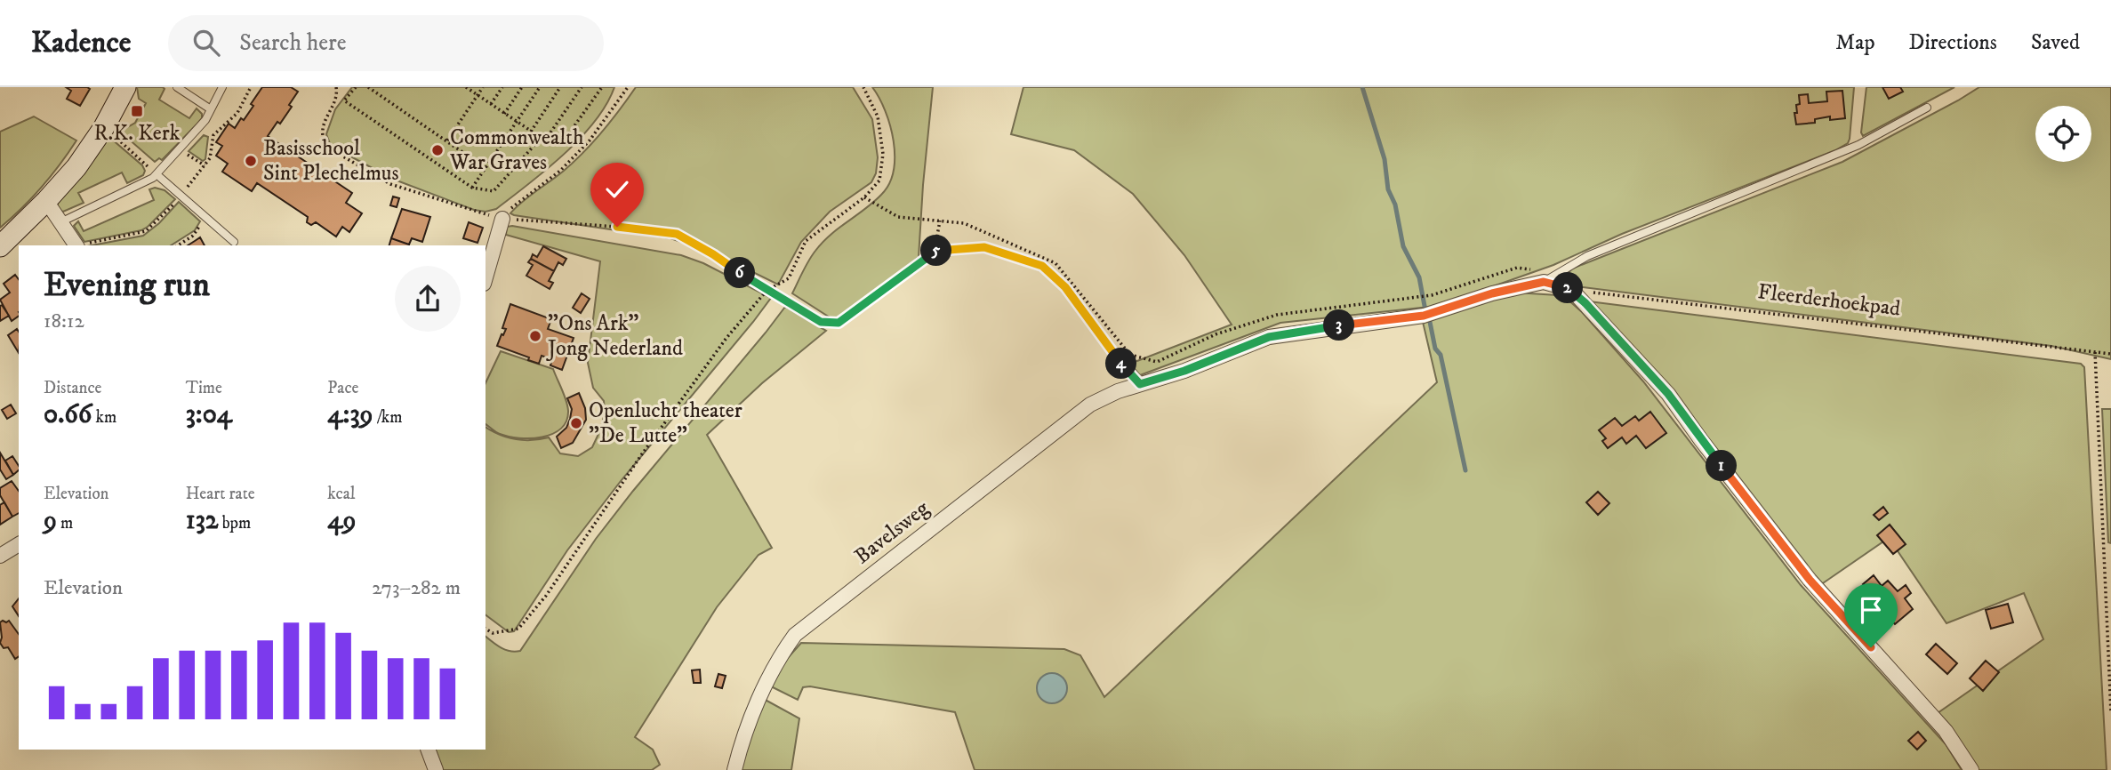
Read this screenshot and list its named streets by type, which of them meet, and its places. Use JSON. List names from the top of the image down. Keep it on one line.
{"streets":{"street":["Bavelsweg"],"path":["Fleerderhoekpad"]},"places":{"transit":["R.K. Kerk"],"other":["Commonwealth War Graves","Basisschool Sint Plechelmus","\"Ons Ark\" Jong Nederland","Openlucht theater \"De Lutte\""]},"page":{"header":"Kadence","search":"Search here","nav":["Map","Directions","Saved"],"pins":["5","6","2","3","4","1"],"heading":["Evening run","18:12"],"stats":[["Distance","0.66 km"],["Time","3:04"],["Pace","4:39 /km"],["Elevation","9 m"],["Heart rate","132 bpm"],["kcal","49"]],"chart":["Elevation","273–282 m"]}}
